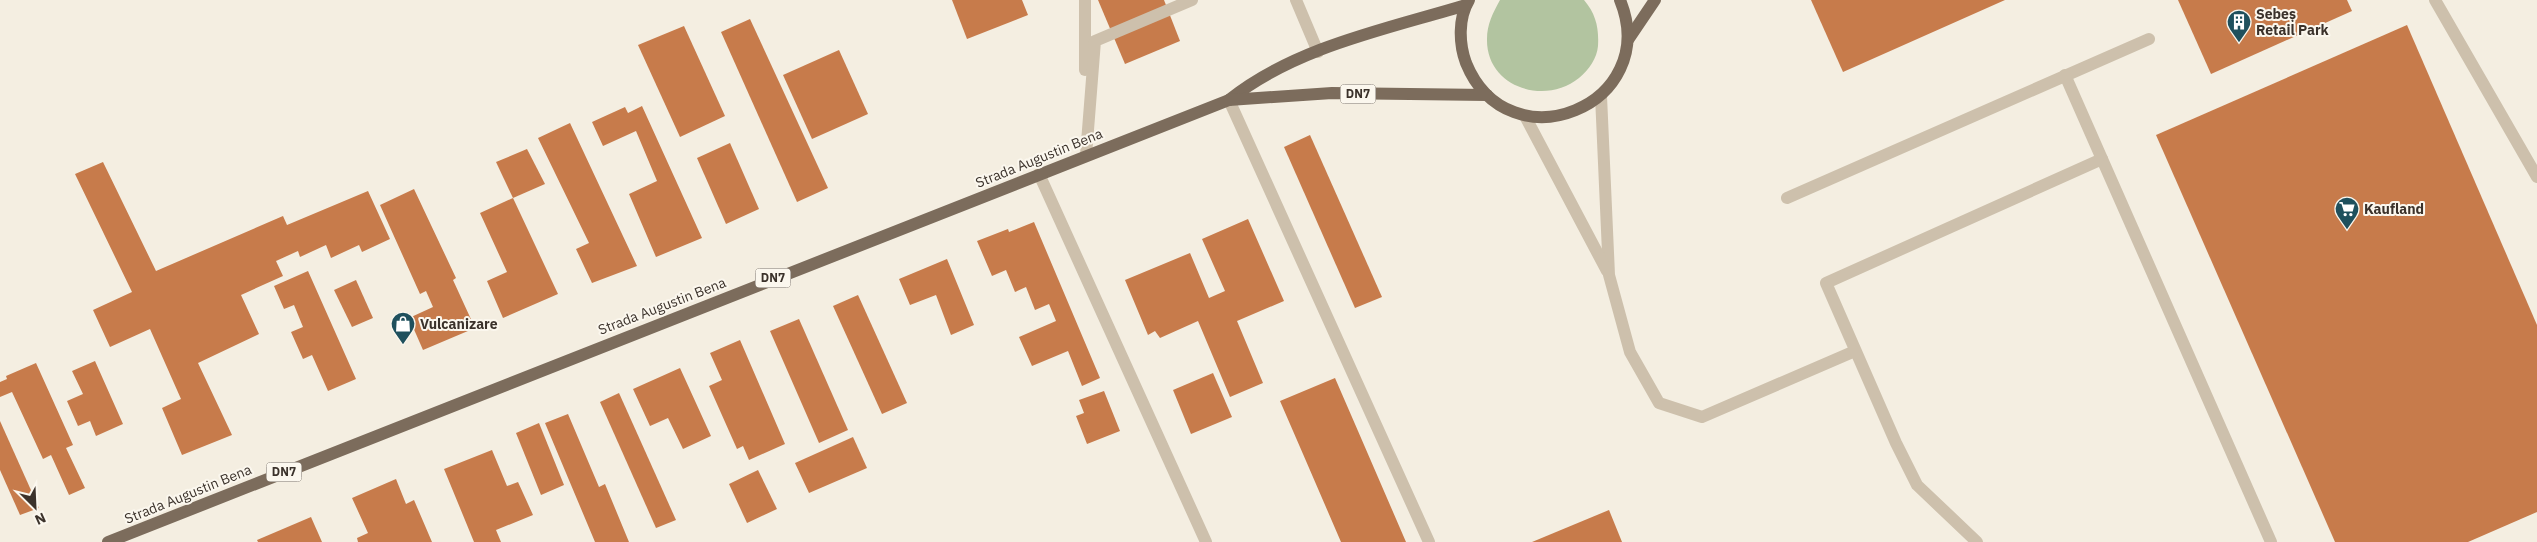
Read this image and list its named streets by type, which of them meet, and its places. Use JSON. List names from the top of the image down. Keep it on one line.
{"streets":{"main road":["DN7","Strada Augustin Bena"]},"crossings":[["DN7","Strada Augustin Bena"]],"places":{"building":["Sebeș Retail Park"],"supermarket":["Kaufland"],"shop":["Vulcanizare"]},"north":"bottom right"}
